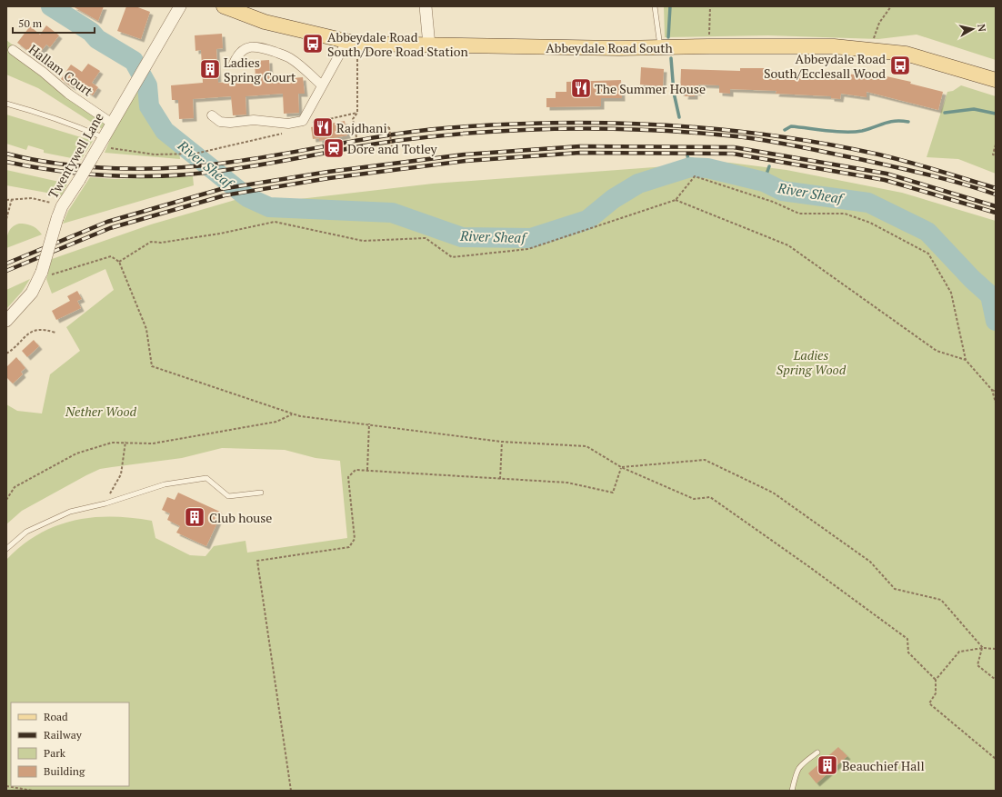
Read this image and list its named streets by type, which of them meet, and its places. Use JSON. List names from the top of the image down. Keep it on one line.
{"streets":{"main road":["Abbeydale Road South"],"street":["Hallam Court","Twentywell Lane"]},"crossings":[["Hallam Court","Twentywell Lane"]],"water":["River Sheaf"],"parks":["Ladies Spring Wood","Nether Wood"],"places":{"bus stop":["Abbeydale Road South/Dore Road Station","Abbeydale Road South/Ecclesall Wood"],"building":["Ladies Spring Court","Club house","Beauchief Hall"],"restaurant":["The Summer House","Rajdhani"],"station":["Dore and Totley"]},"legend":["Road","Railway","Park","Building"],"scale_bar":"50 m","north":"right"}
